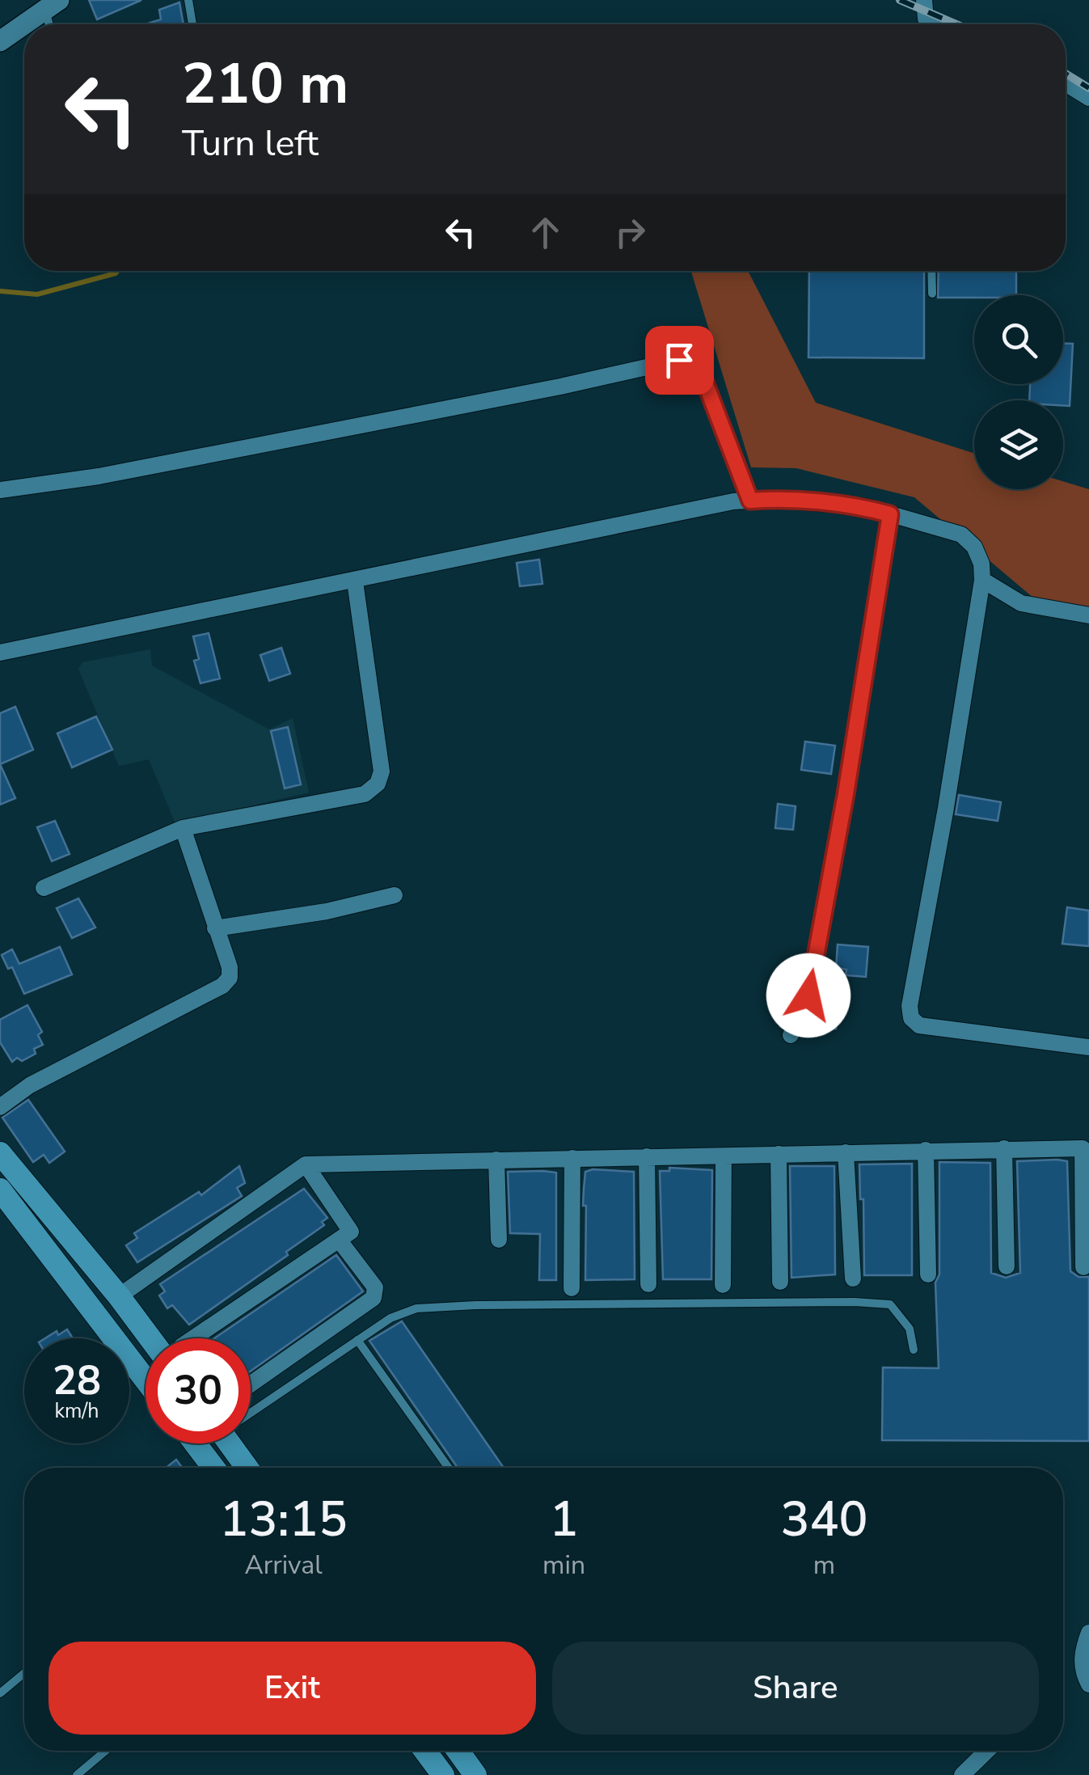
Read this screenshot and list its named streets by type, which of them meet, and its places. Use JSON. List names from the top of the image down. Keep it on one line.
{"page":{"turn":["210 m","Turn left"],"speed":"28 km/h","limit":"30","eta":["13:15","Arrival","1","min","340","m"],"buttons":["Exit","Share"]}}
